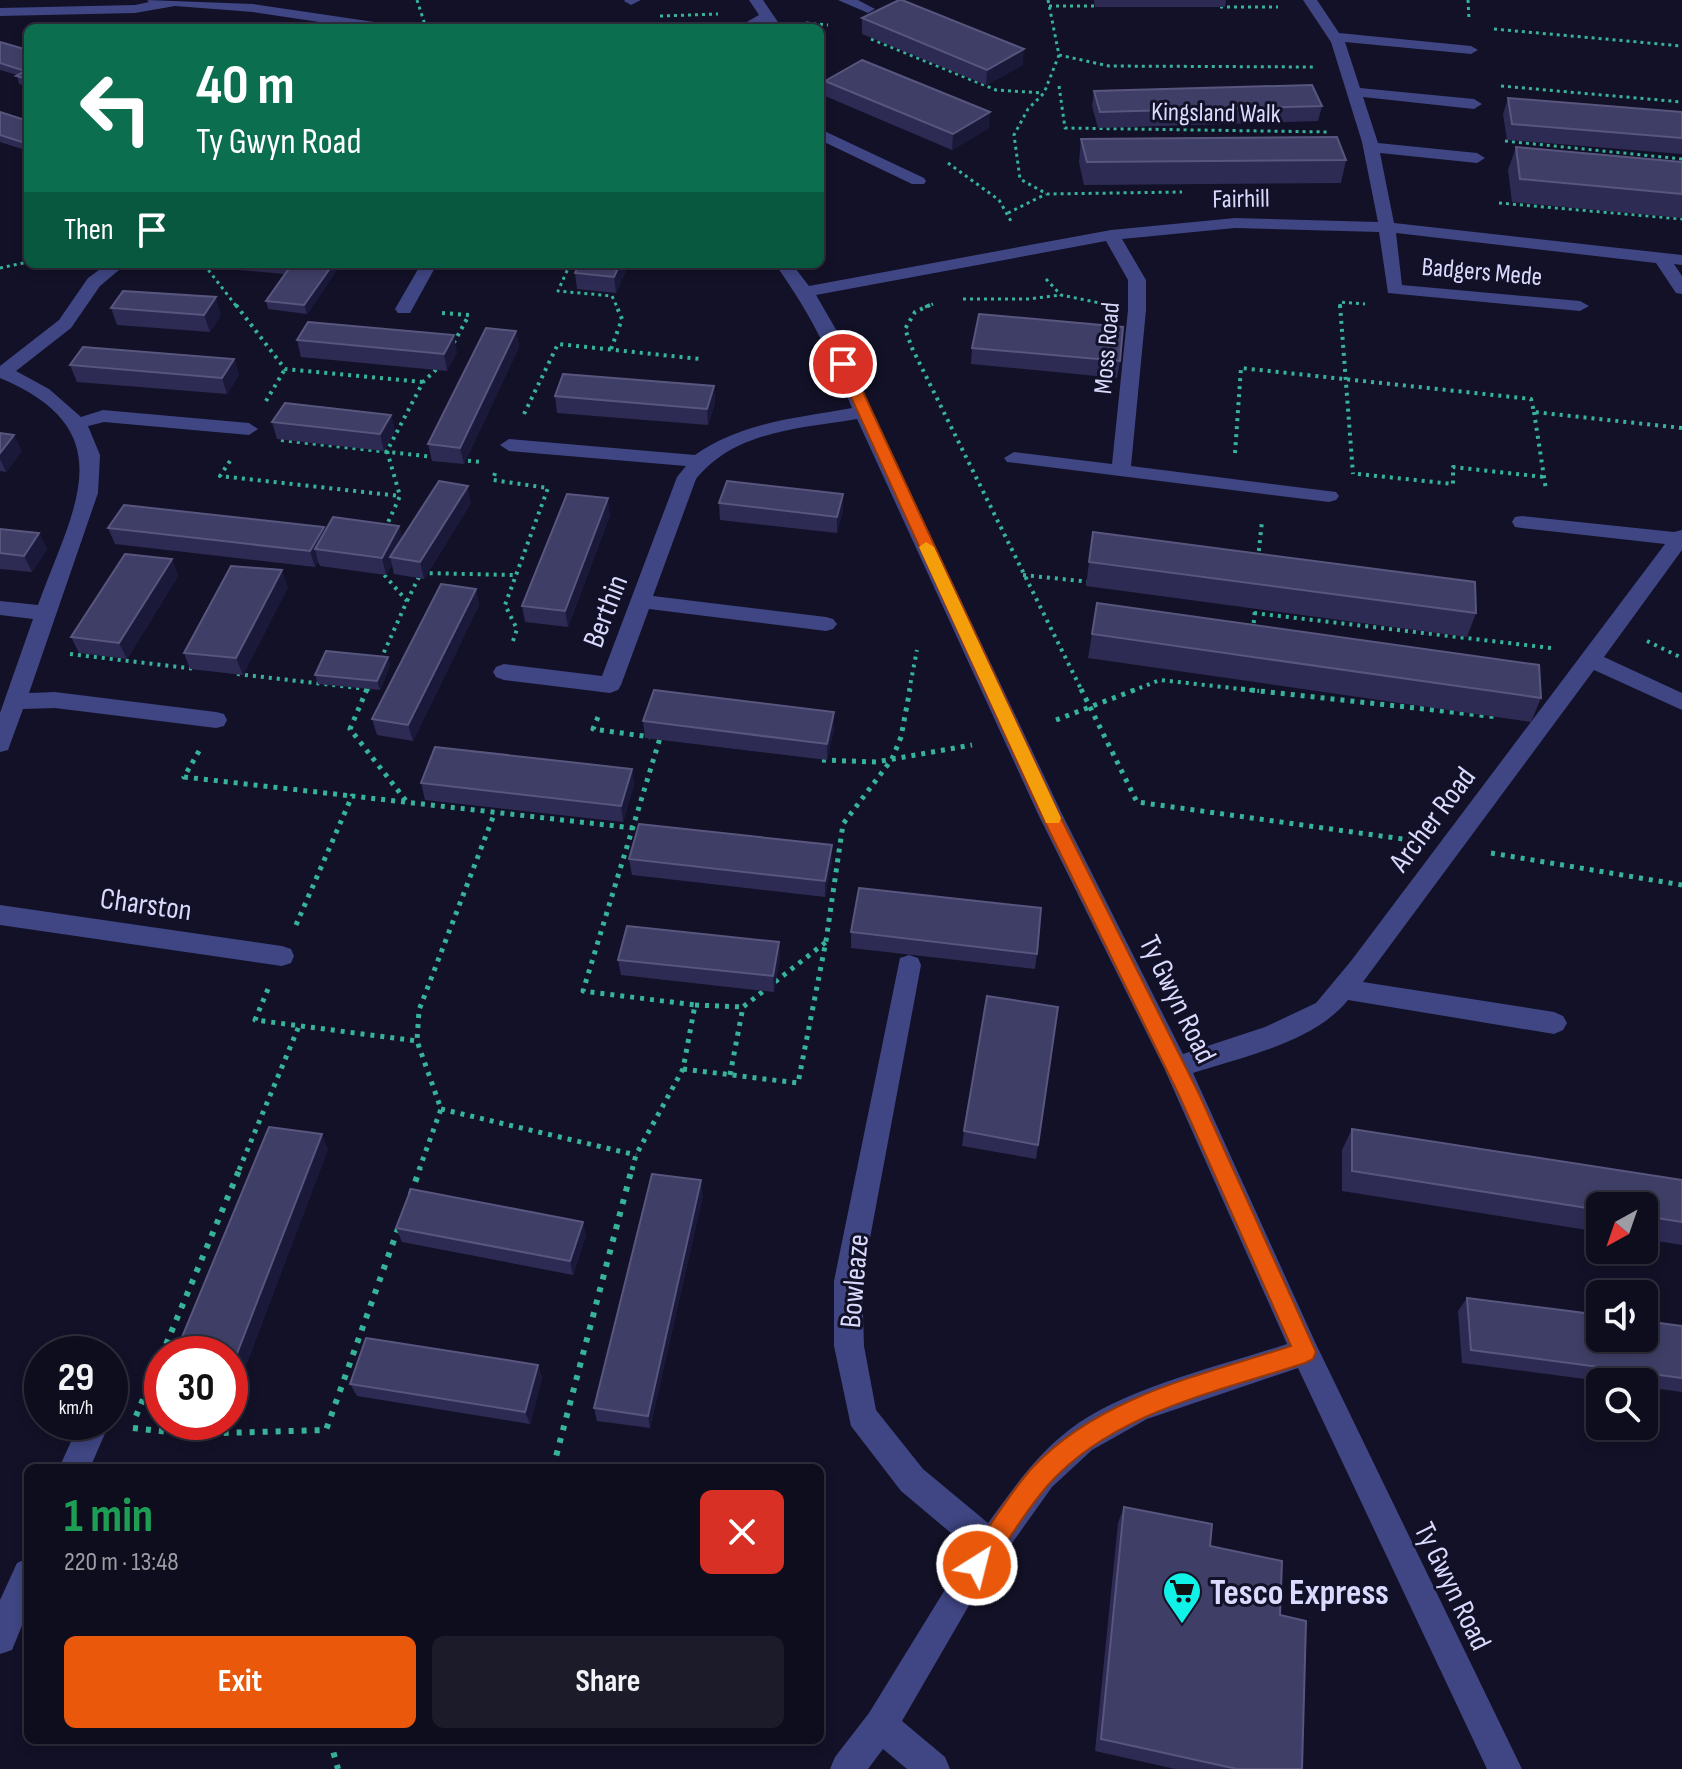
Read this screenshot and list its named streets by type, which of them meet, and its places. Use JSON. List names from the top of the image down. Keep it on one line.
{"streets":{"street":["Fairhill","Badgers Mede","Moss Road","Berthin","Archer Road","Charston","Ty Gwyn Road","Bowleaze"],"path":["Kingsland Walk"]},"crossings":[["Kingsland Walk","Badgers Mede"],["Fairhill","Badgers Mede"],["Fairhill","Moss Road"],["Fairhill","Ty Gwyn Road"],["Archer Road","Ty Gwyn Road"]],"places":{"supermarket":["Tesco Express"]},"north":"bottom left","page":{"turn":["40 m","Ty Gwyn Road"],"then":"Then","speed":"29 km/h","limit":"30","heading":["1 min","220 m · 13:48"],"buttons":["Exit","Share"]}}
